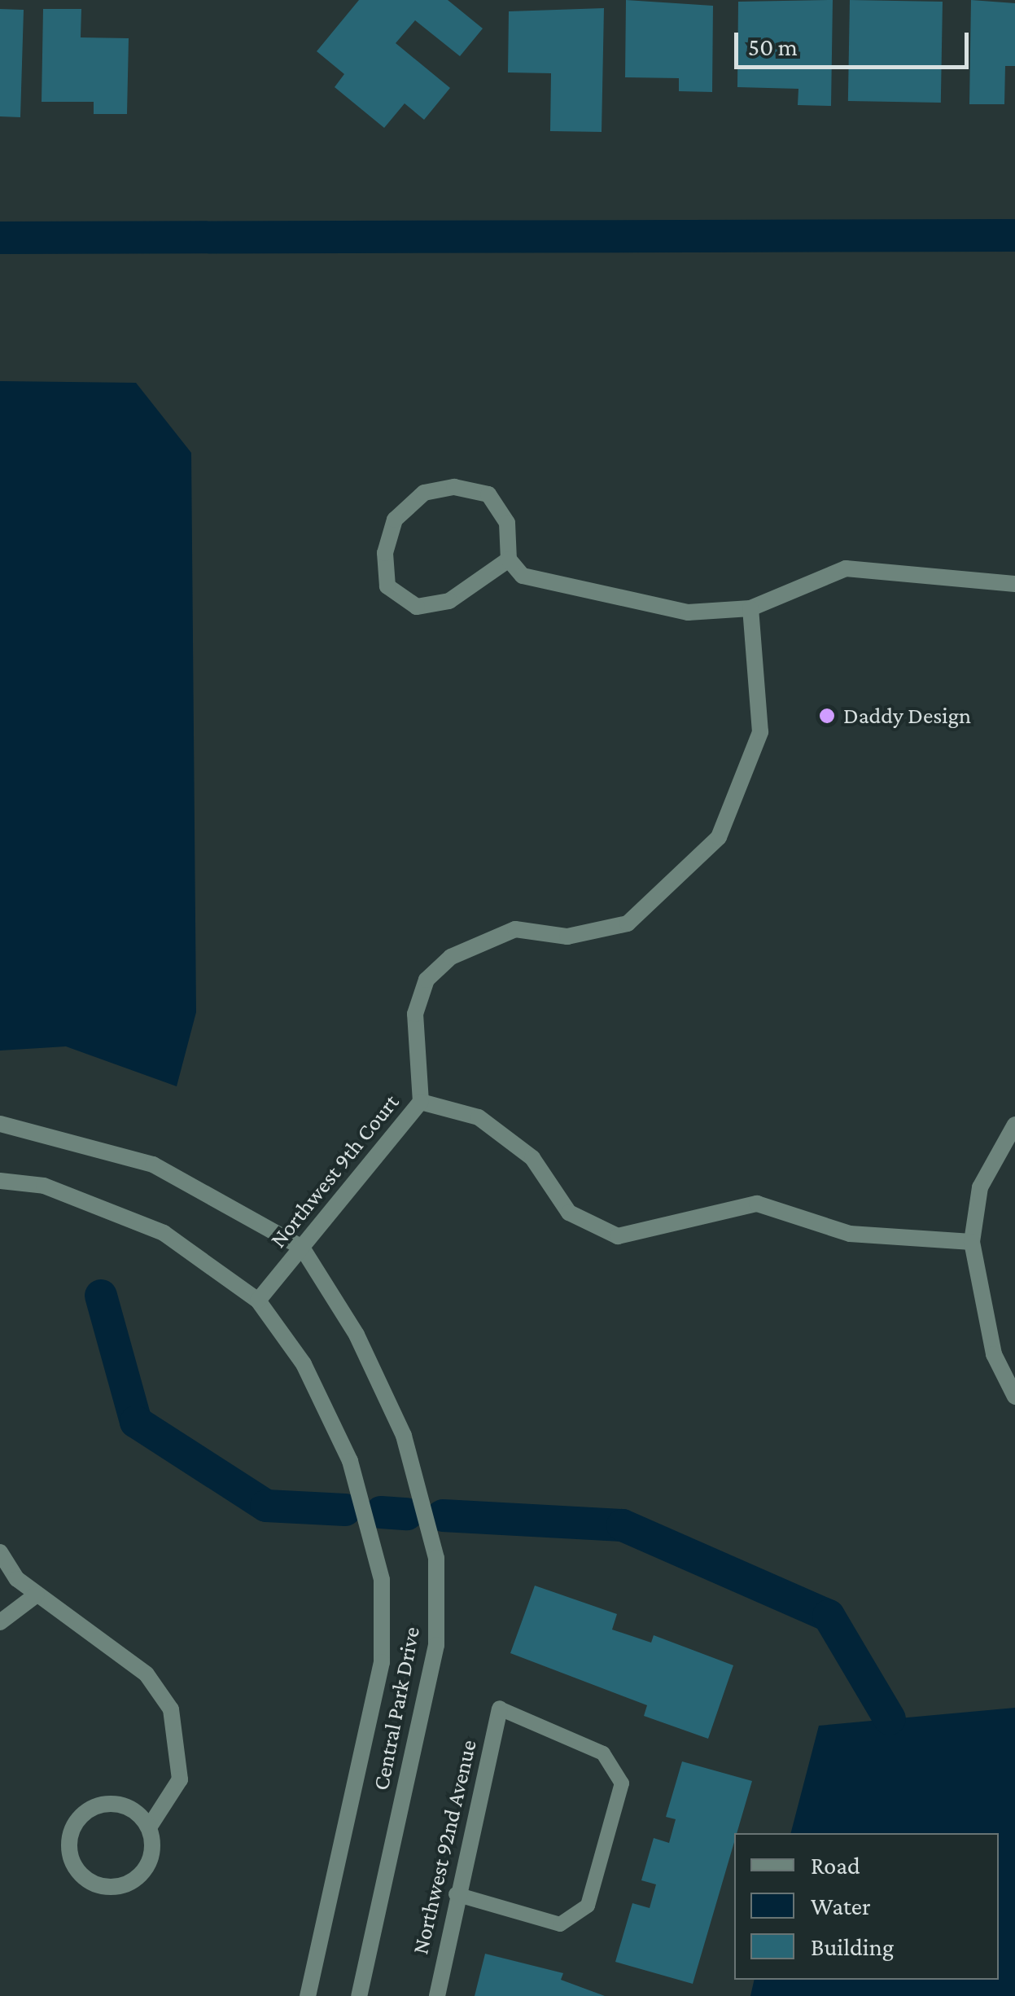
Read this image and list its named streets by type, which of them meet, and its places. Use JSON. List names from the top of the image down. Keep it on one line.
{"streets":{"street":["Northwest 9th Court","Central Park Drive","Northwest 92nd Avenue"]},"crossings":[["Northwest 9th Court","Central Park Drive"]],"places":["Daddy Design"],"legend":["Road","Water","Building"],"scale_bar":"50 m"}
